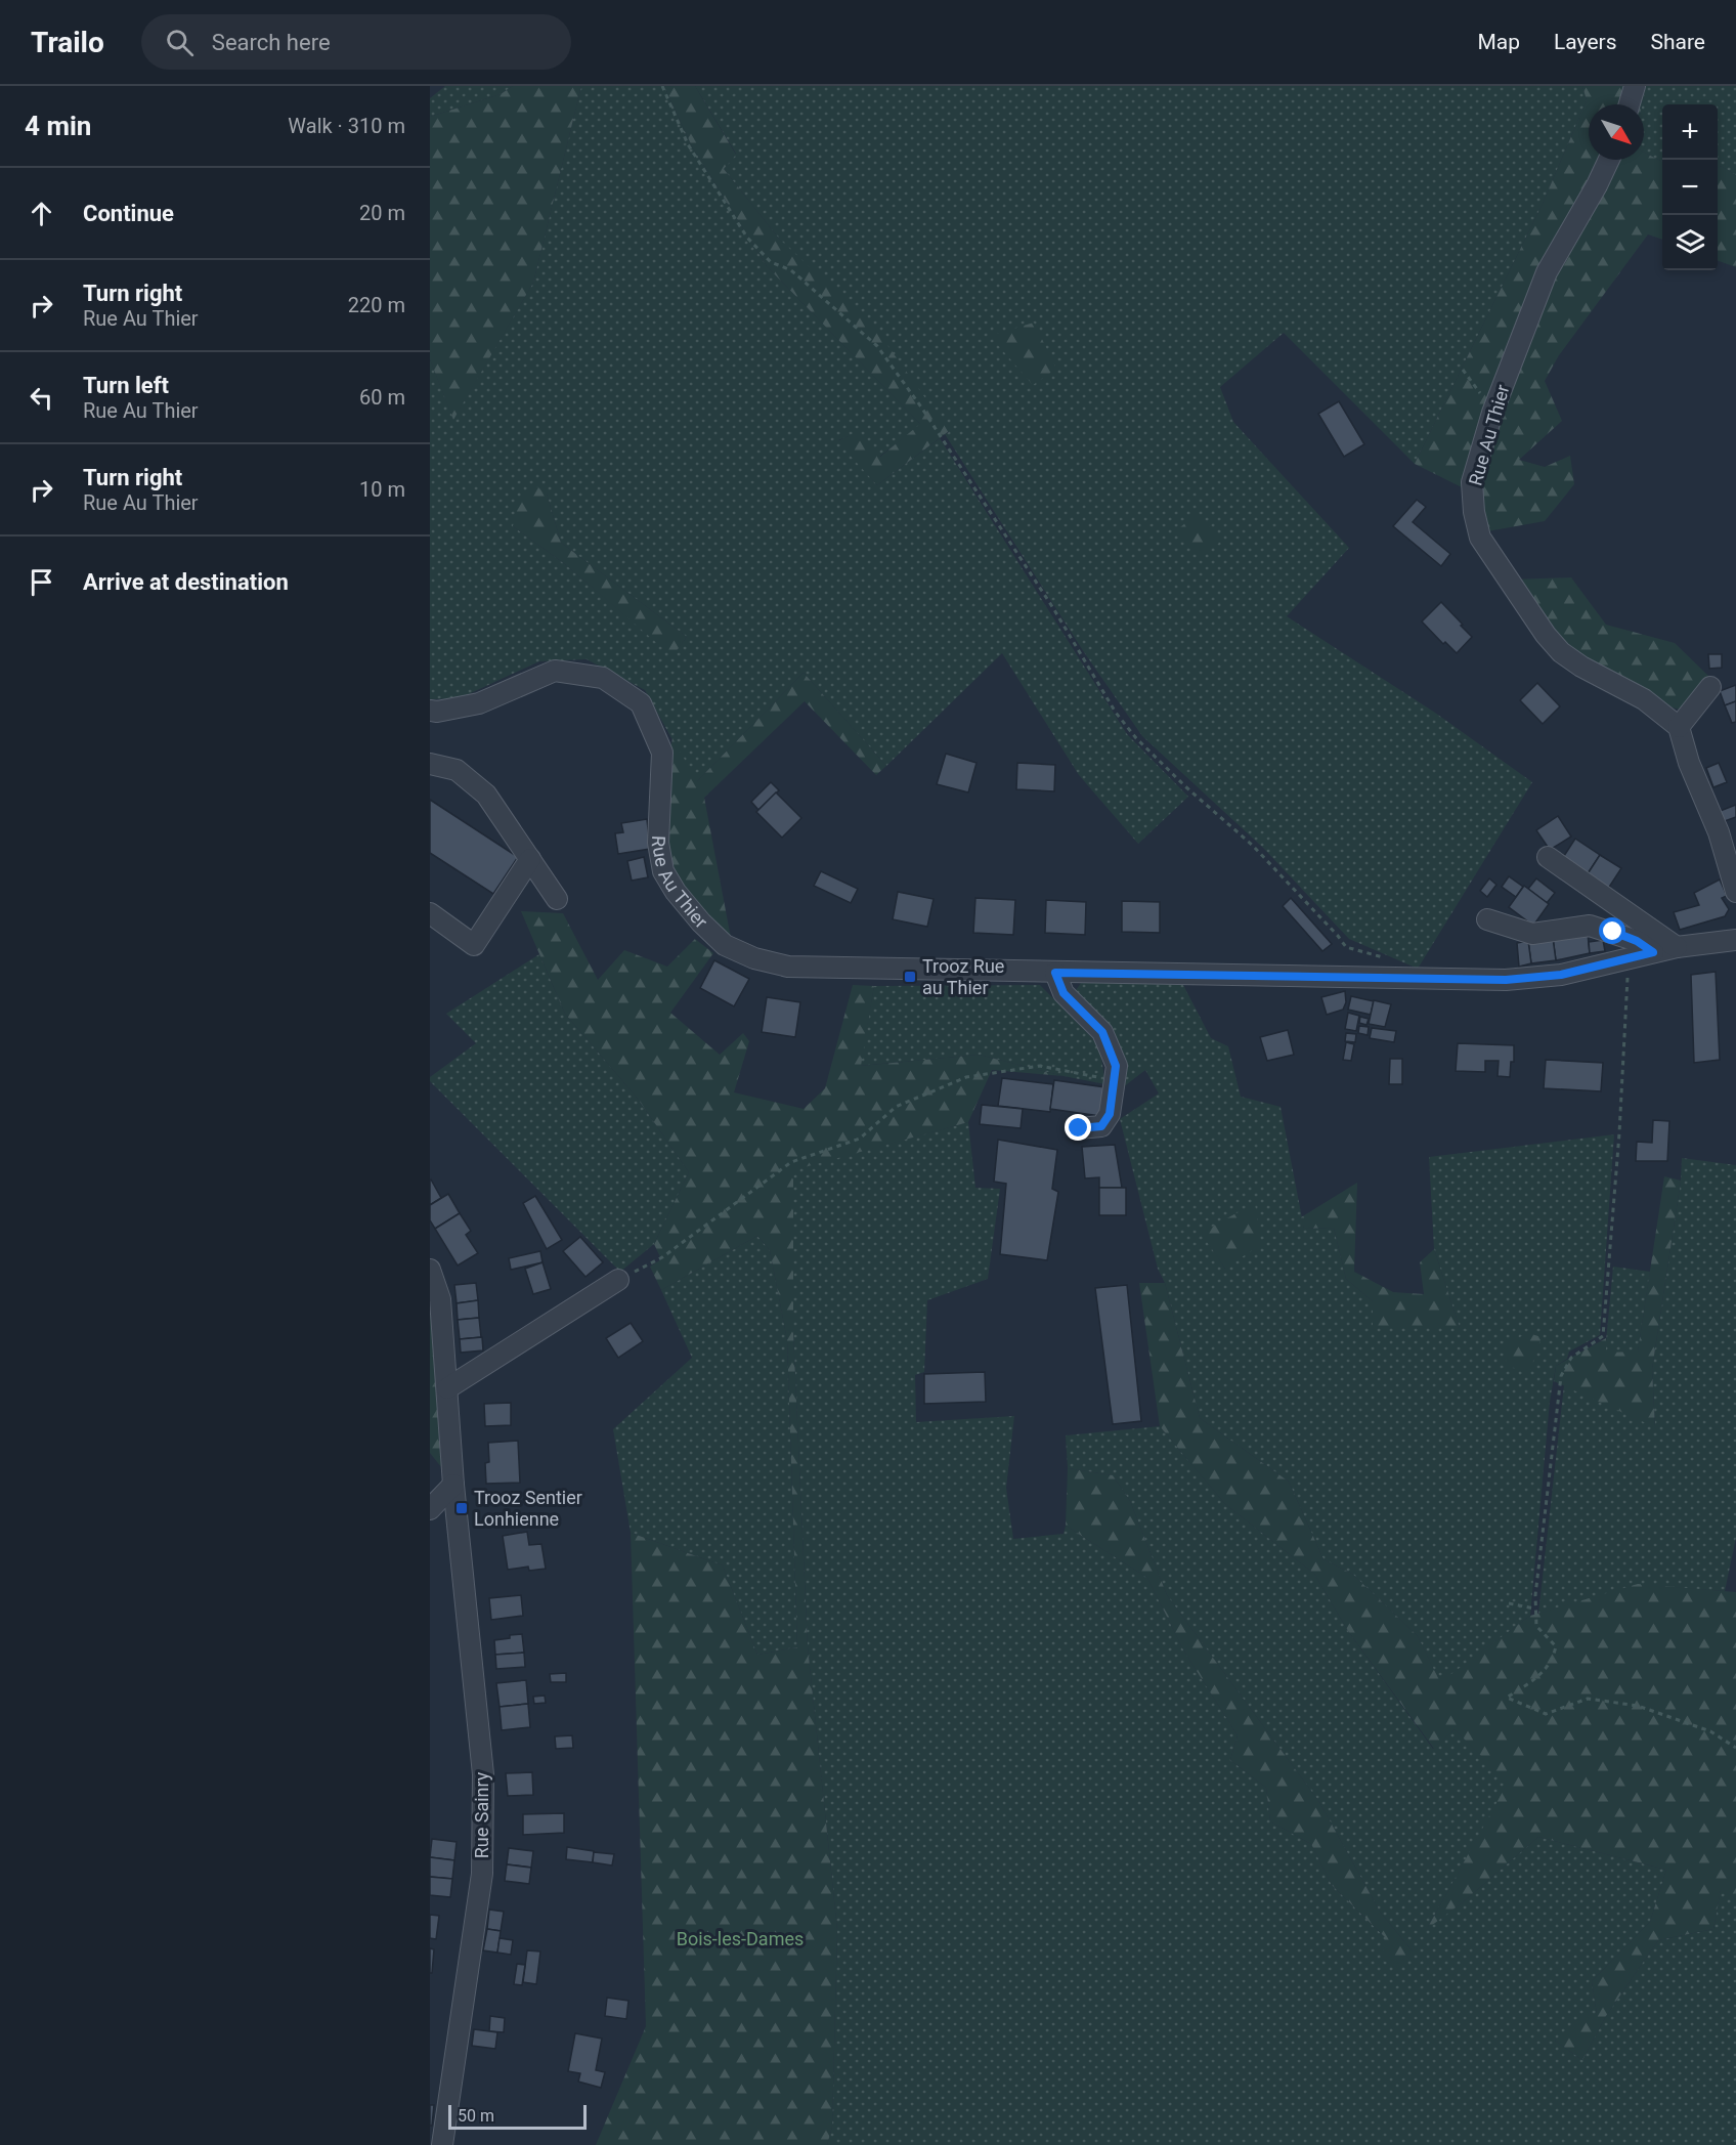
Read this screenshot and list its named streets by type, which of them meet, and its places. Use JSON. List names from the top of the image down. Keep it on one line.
{"streets":{"street":["Rue Au Thier","Rue Sainry"]},"parks":["Bois-les-Dames"],"places":{"transit":["Trooz Rue au Thier","Trooz Sentier Lonhienne"]},"scale_bar":"50 m","north":"bottom right","page":{"header":"Trailo","search":"Search here","nav":["Map","Layers","Share"],"heading":["4 min","Walk · 310 m"],"map_buttons":["+","−"],"list":[["Continue","20 m"],["Turn right","Rue Au Thier","220 m"],["Turn left","Rue Au Thier","60 m"],["Turn right","Rue Au Thier","10 m"],"Arrive at destination"],"scale":"50 m"}}
